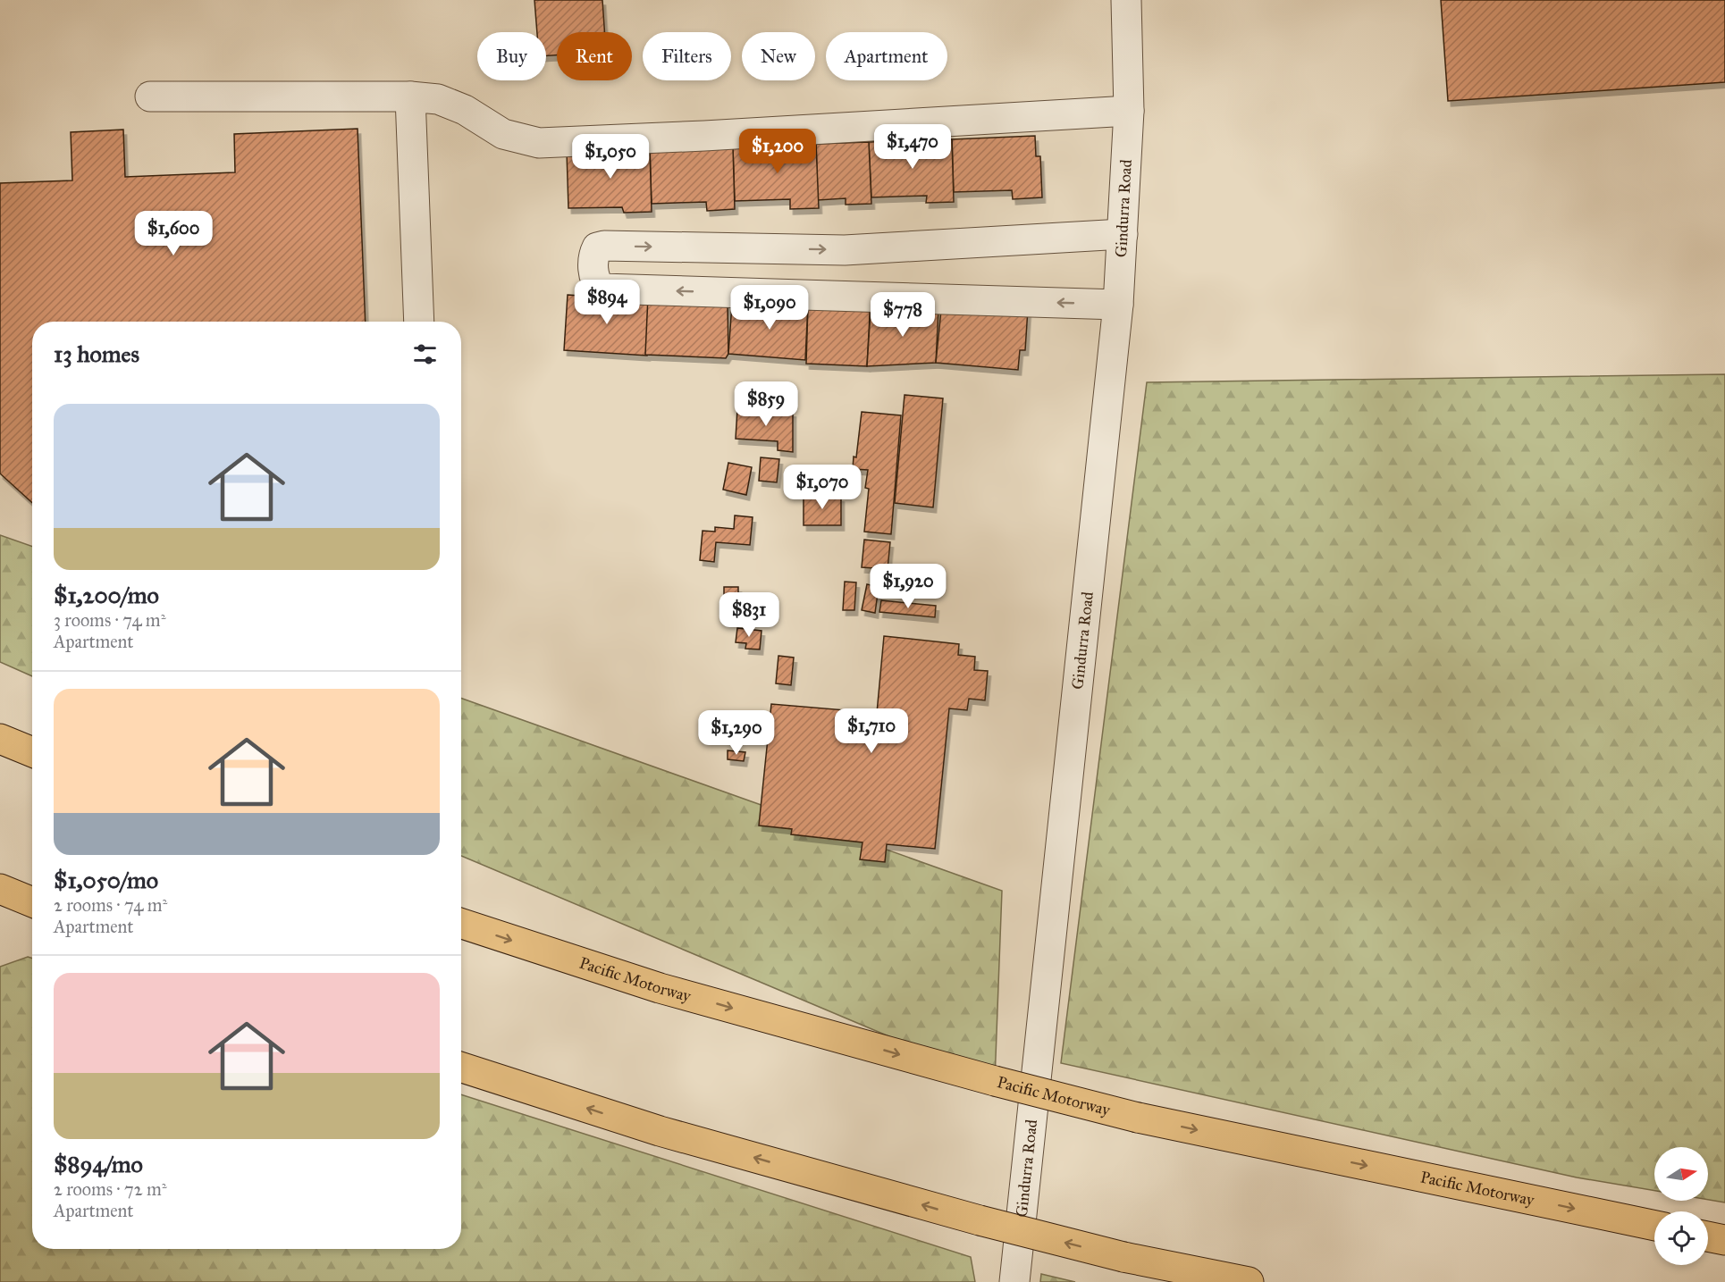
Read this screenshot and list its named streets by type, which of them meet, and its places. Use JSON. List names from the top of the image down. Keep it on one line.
{"streets":{"highway":["Pacific Motorway"],"street":["Gindurra Road"]},"north":"right","page":{"chip":["Buy","Rent","Filters","New","Apartment"],"price":["$1,470","$1,200","$1,050","$1,600","$894","$1,090","$778","$859","$1,070","$1,920","$831","$1,710","$1,290"],"heading":"13 homes","list":[{"name":"$1,200/mo","note":"3 rooms · 74 m² · Apartment"},{"name":"$1,050/mo","note":"2 rooms · 74 m² · Apartment"},{"name":"$894/mo","note":"2 rooms · 72 m² · Apartment"}]}}
